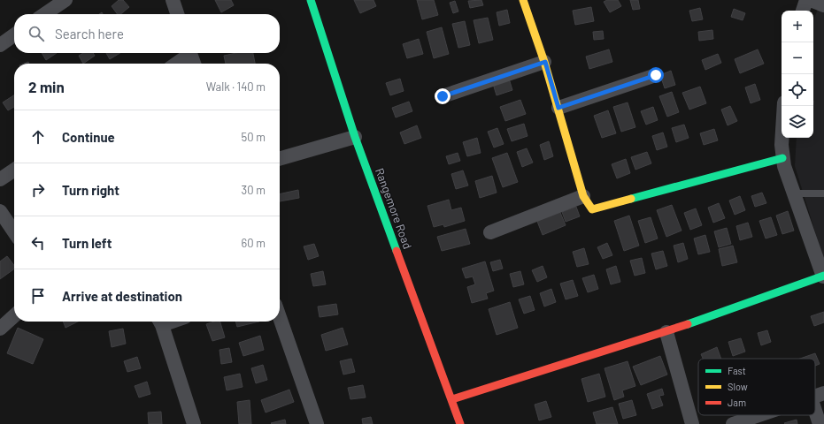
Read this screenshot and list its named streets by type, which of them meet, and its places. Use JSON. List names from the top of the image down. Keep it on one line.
{"streets":{"street":["Rangemore Road"]},"legend":["Fast","Slow","Jam"],"page":{"map_buttons":["+","−"],"search":"Search here","heading":["2 min","Walk · 140 m"],"list":[["Continue","50 m"],["Turn right","30 m"],["Turn left","60 m"],"Arrive at destination"]}}
